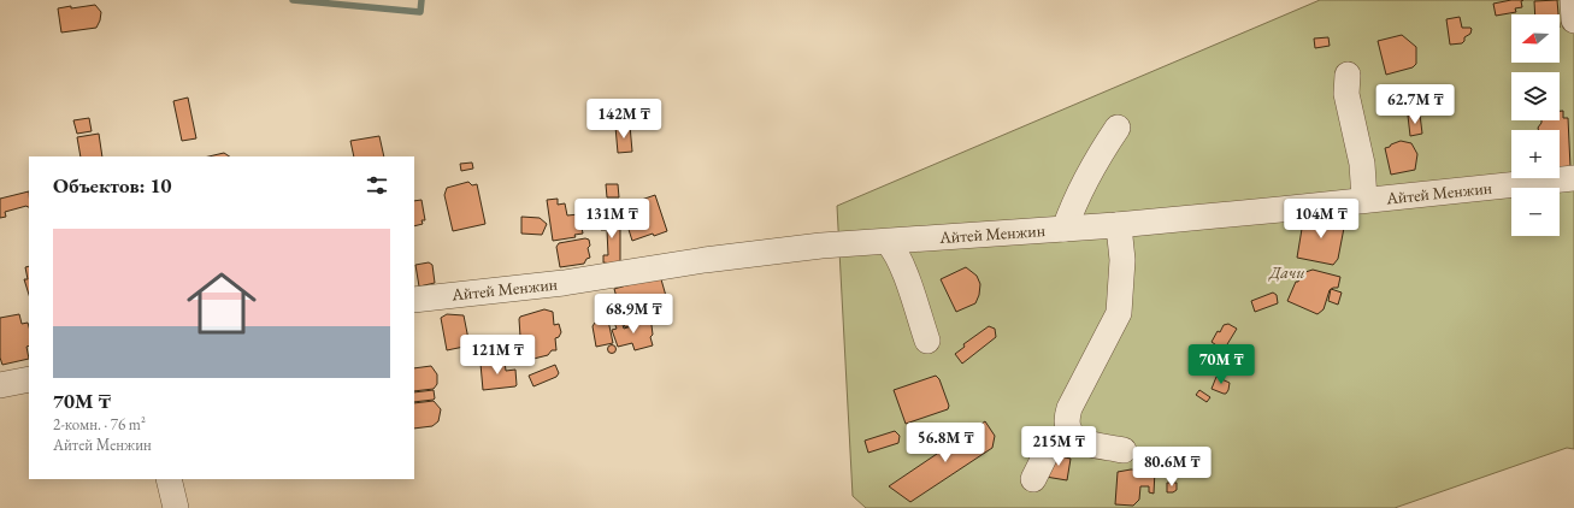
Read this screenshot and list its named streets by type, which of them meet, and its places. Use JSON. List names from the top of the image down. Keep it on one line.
{"streets":{"street":["Айтей Менжин"]},"parks":["Дачи"],"north":"left","page":{"map_buttons":["+","−"],"price":["62.7M ₸","142M ₸","131M ₸","104M ₸","68.9M ₸","121M ₸","70M ₸","56.8M ₸","215M ₸","80.6M ₸"],"heading":"Объектов: 10","list":[{"name":"70M ₸","note":"2-комн. · 76 m² · Айтей Менжин"}]}}
